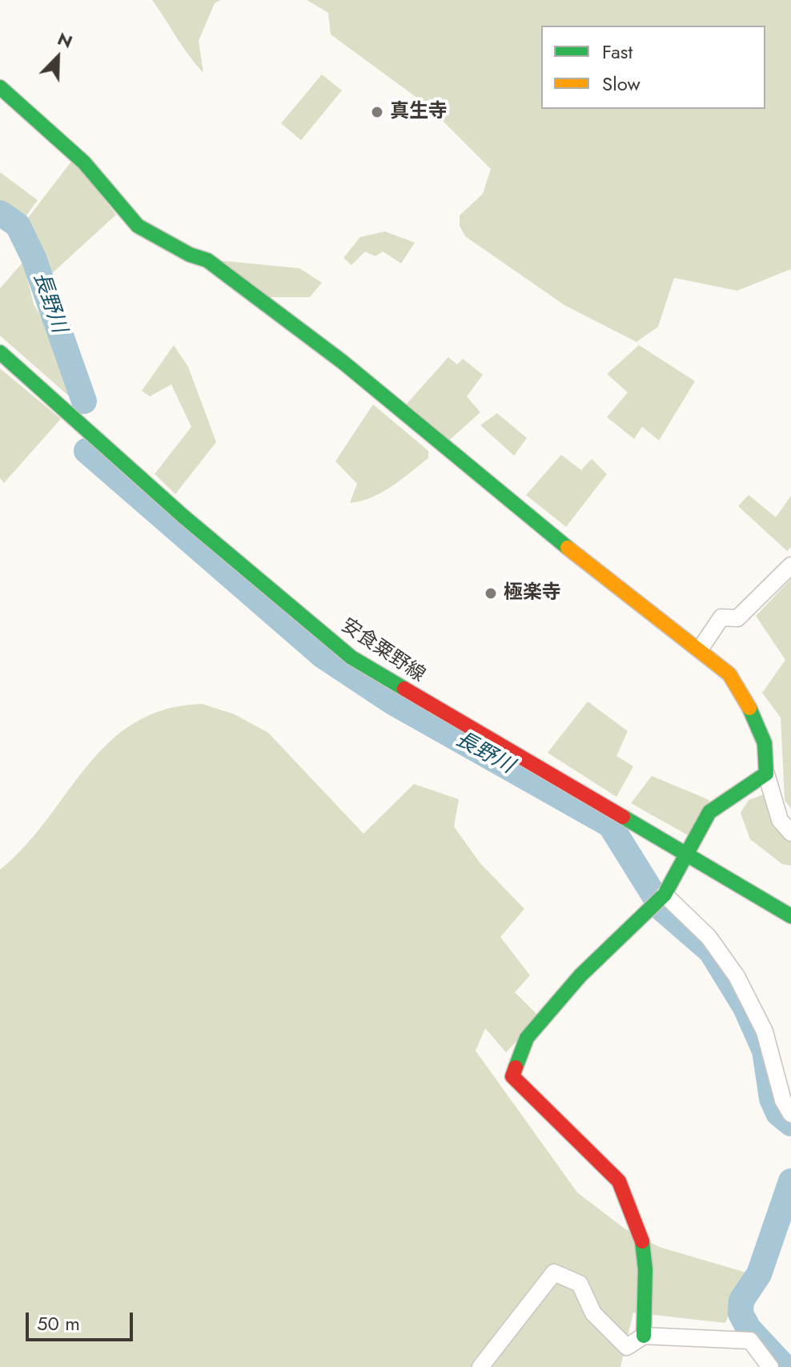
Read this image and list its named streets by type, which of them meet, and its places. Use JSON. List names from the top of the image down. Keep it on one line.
{"streets":{"street":["安食粟野線"]},"water":["長野川"],"places":["真生寺","極楽寺"],"legend":["Fast","Slow"],"scale_bar":"50 m","north":"top right"}
